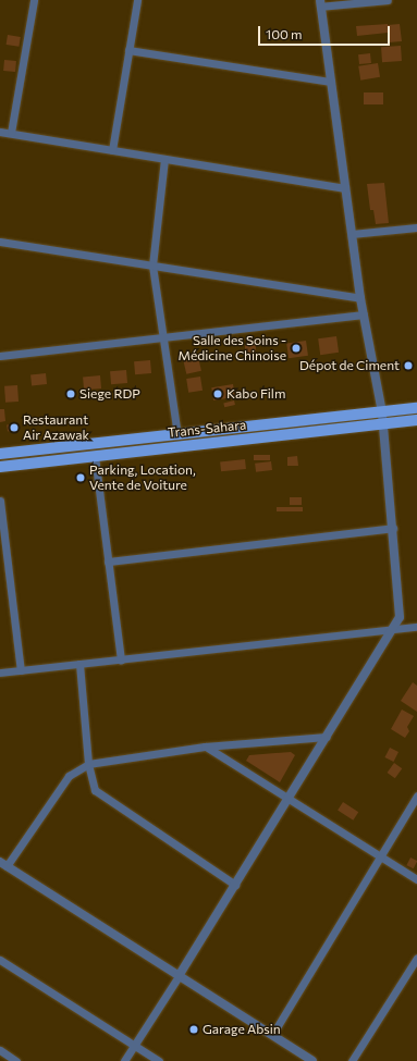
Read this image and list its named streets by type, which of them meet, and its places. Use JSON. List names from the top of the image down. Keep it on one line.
{"streets":{"main road":["Trans-Sahara"]},"places":["Salle des Soins - Médicine Chinoise","Dépot de Ciment","Siege RDP","Kabo Film","Restaurant Air Azawak","Parking, Location, Vente de Voiture","Garage Absin"],"scale_bar":"100 m"}
